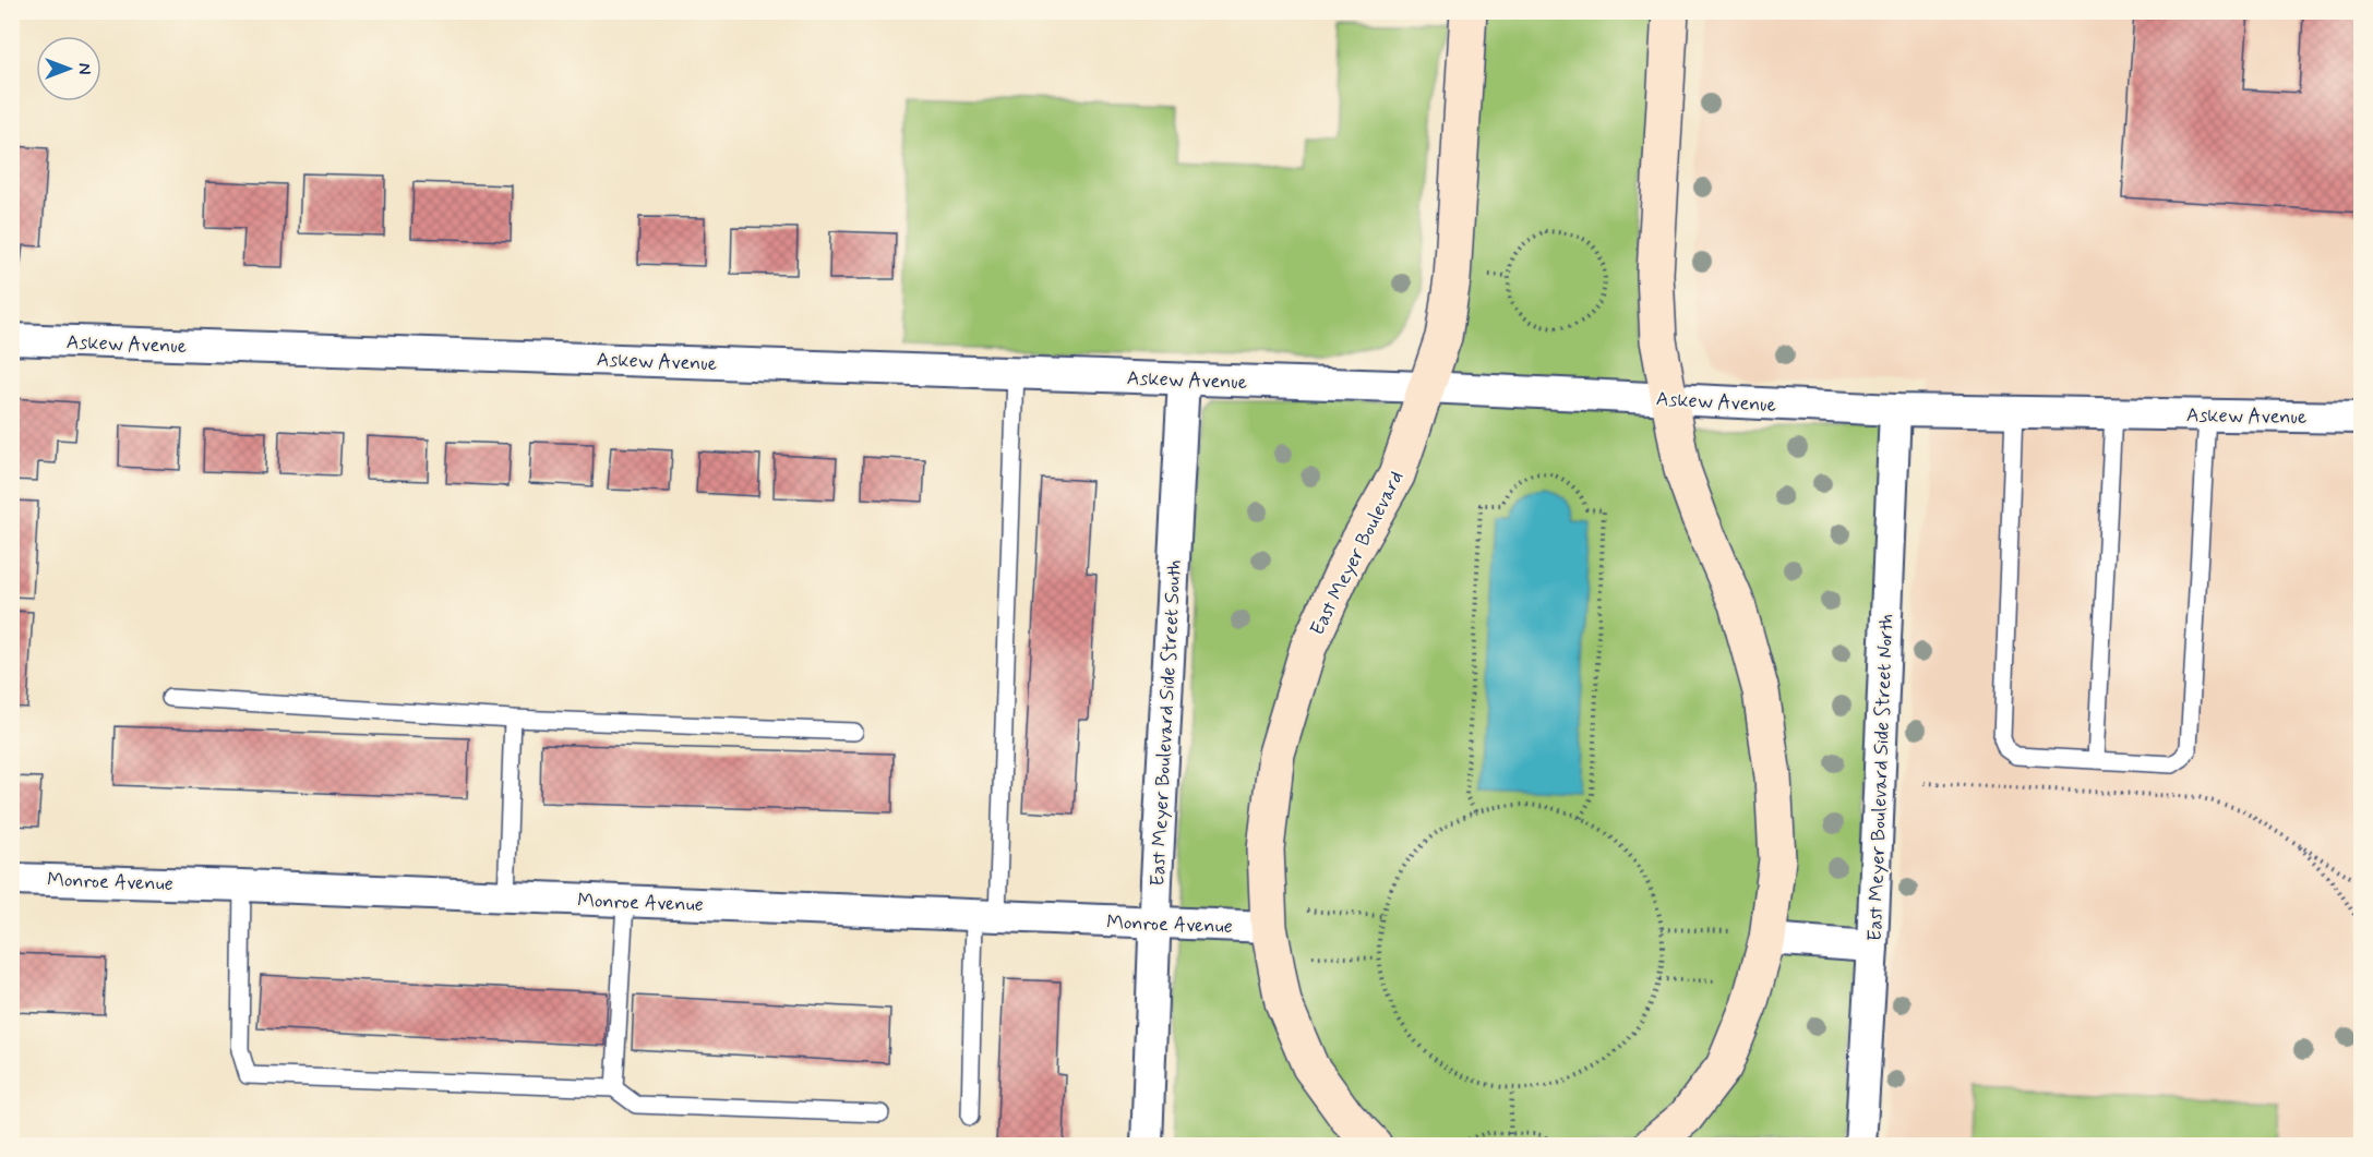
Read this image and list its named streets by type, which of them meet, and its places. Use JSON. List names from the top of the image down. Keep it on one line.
{"streets":{"main road":["East Meyer Boulevard"],"street":["Askew Avenue","East Meyer Boulevard Side Street South","East Meyer Boulevard Side Street North","Monroe Avenue"]},"crossings":[["Askew Avenue","East Meyer Boulevard"],["Askew Avenue","East Meyer Boulevard Side Street South"],["Askew Avenue","East Meyer Boulevard Side Street North"],["East Meyer Boulevard","Monroe Avenue"],["East Meyer Boulevard Side Street South","Monroe Avenue"]],"north":"right"}
